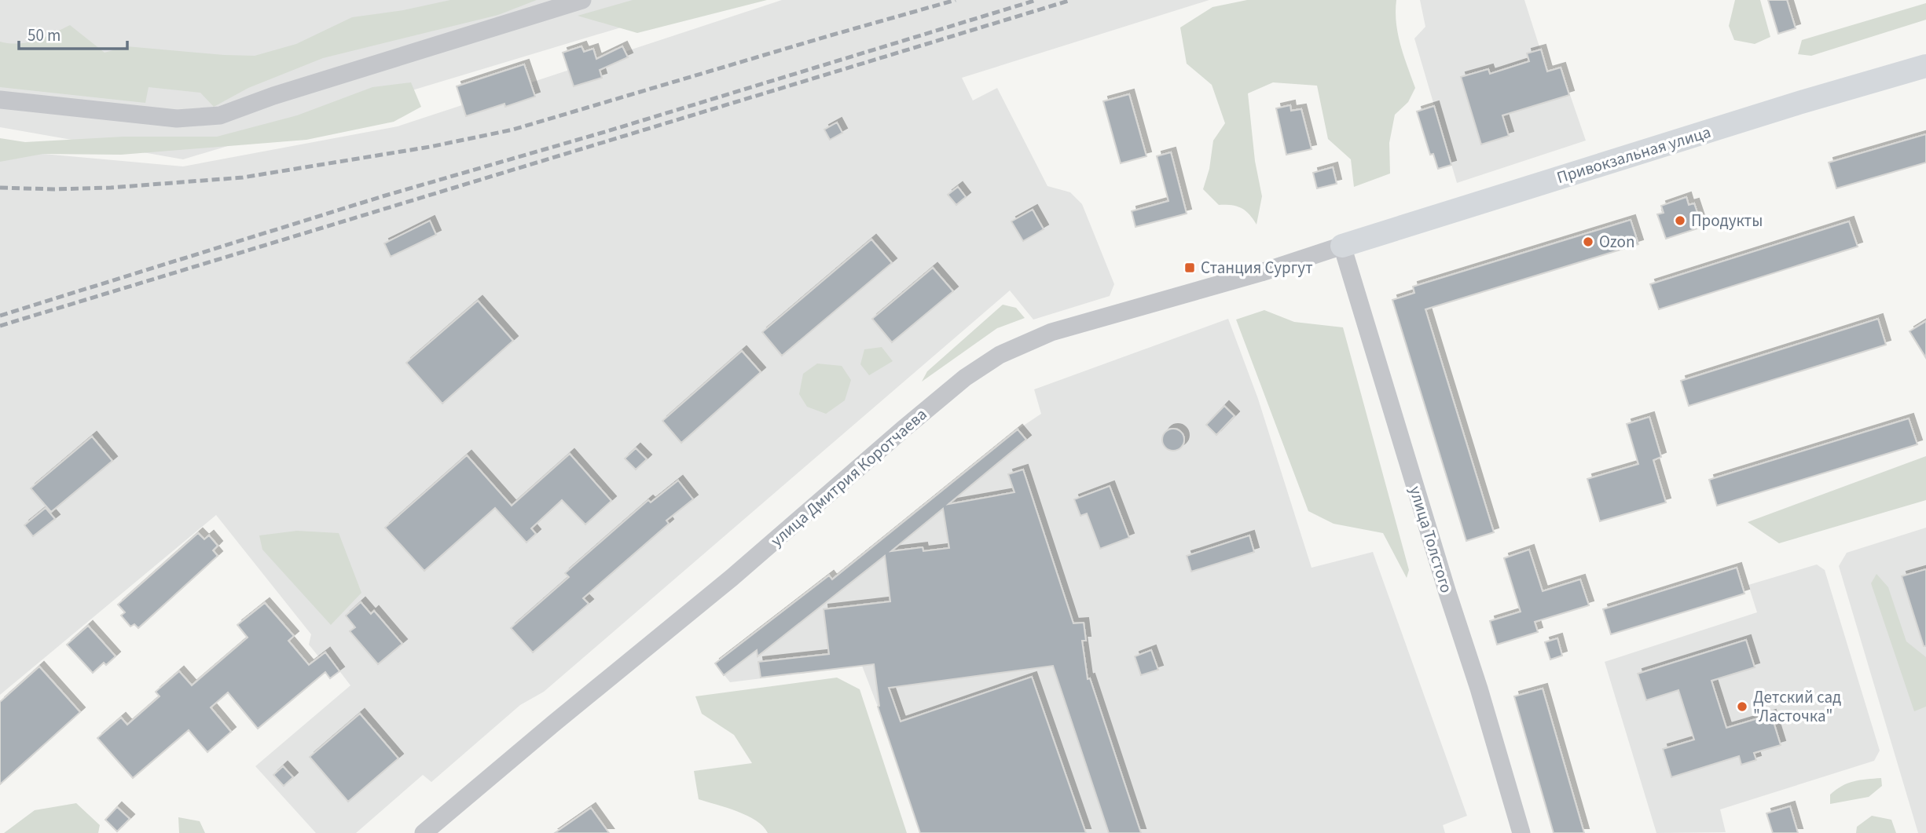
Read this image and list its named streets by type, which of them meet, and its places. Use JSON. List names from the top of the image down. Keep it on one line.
{"streets":{"main road":["Привокзальная улица"],"street":["улица Дмитрия Коротчаева","улица Толстого"]},"crossings":[["Привокзальная улица","улица Дмитрия Коротчаева"],["Привокзальная улица","улица Толстого"],["улица Дмитрия Коротчаева","улица Толстого"]],"places":{"other":["Продукты","Ozon","Детский сад \"Ласточка\""],"transit":["Станция Сургут"]},"scale_bar":"50 m"}
